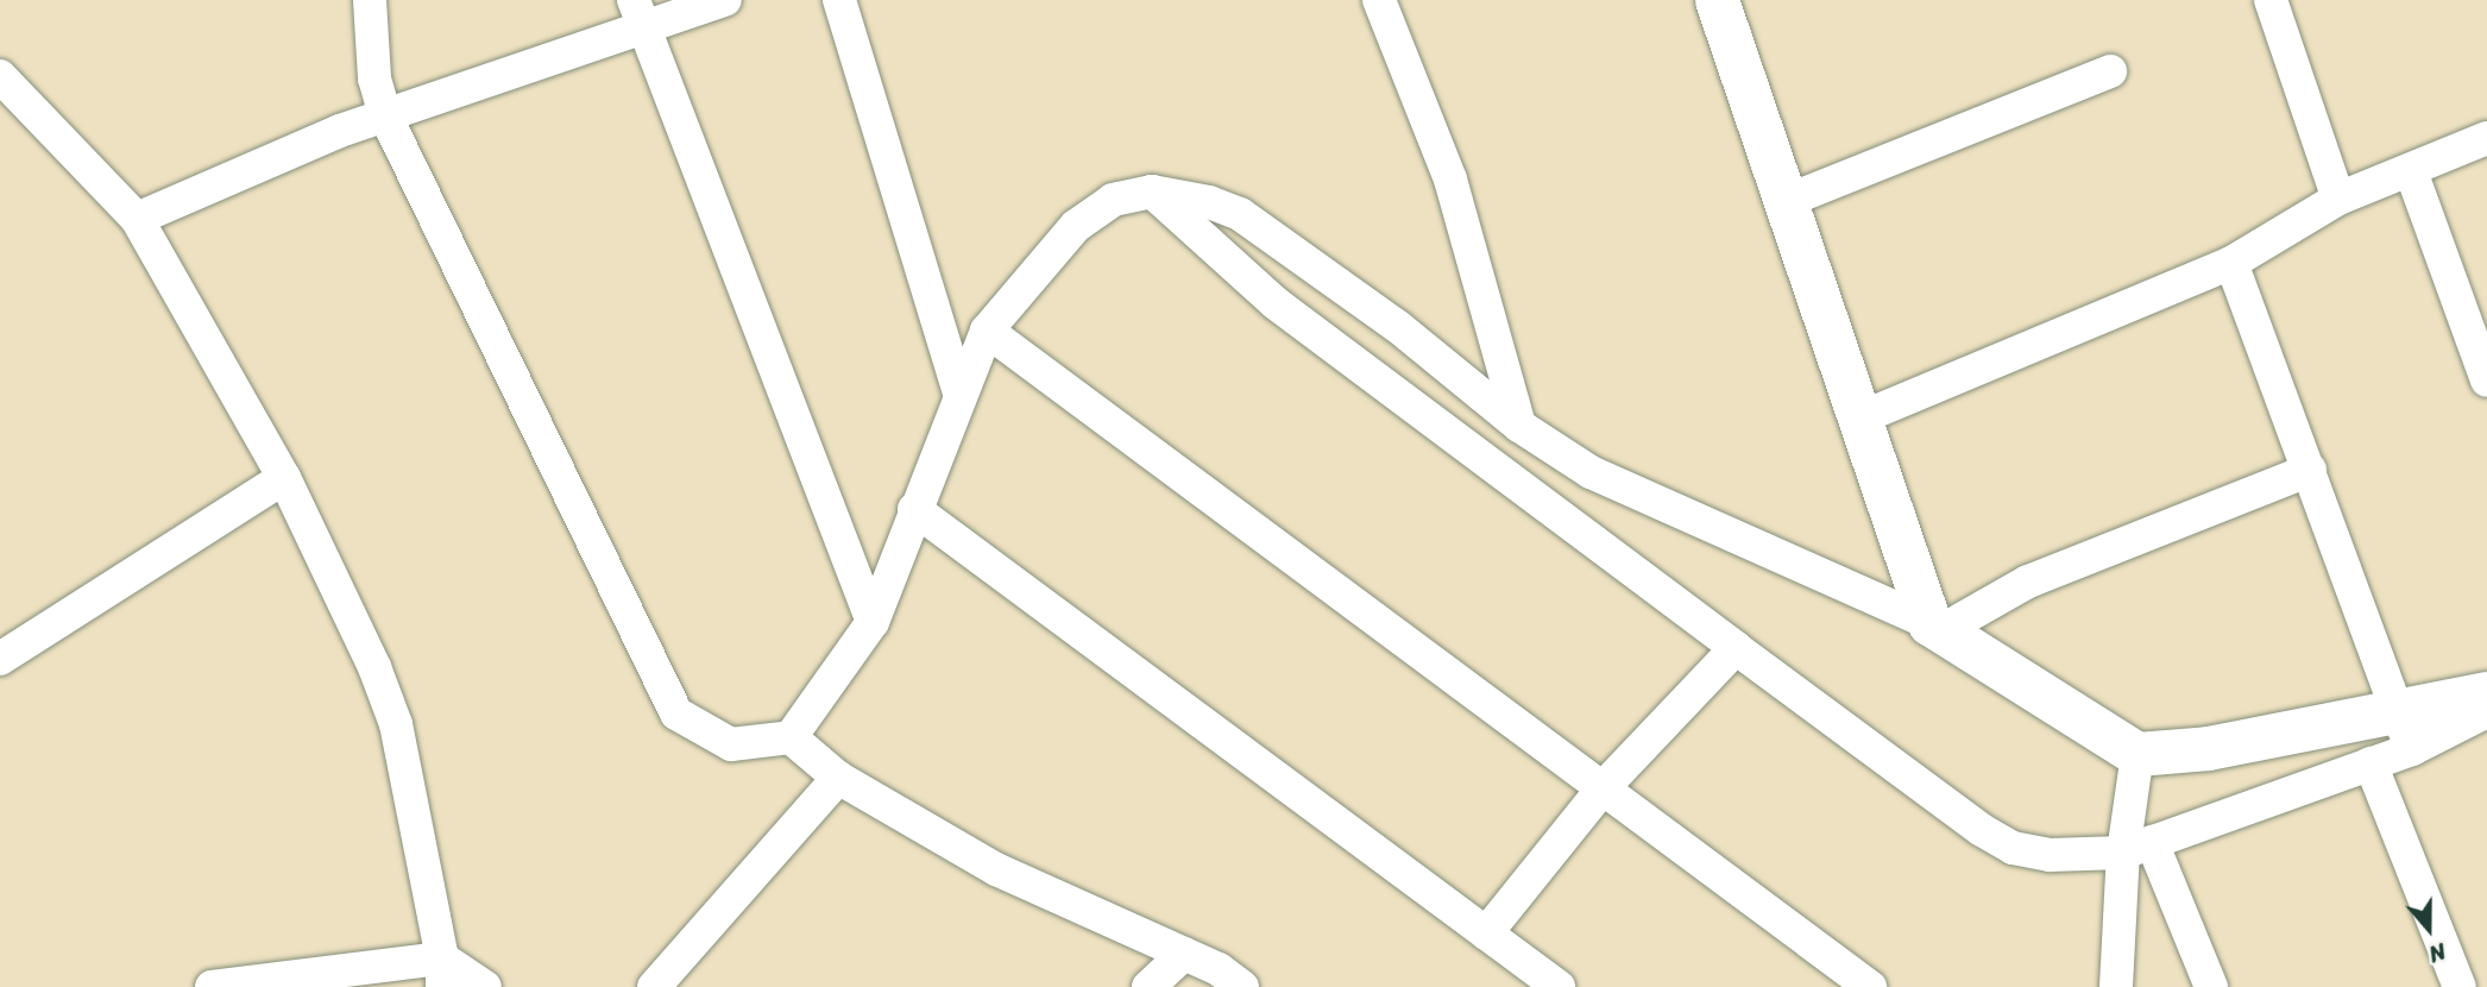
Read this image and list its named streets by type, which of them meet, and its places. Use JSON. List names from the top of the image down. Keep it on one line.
{"north":"bottom"}
